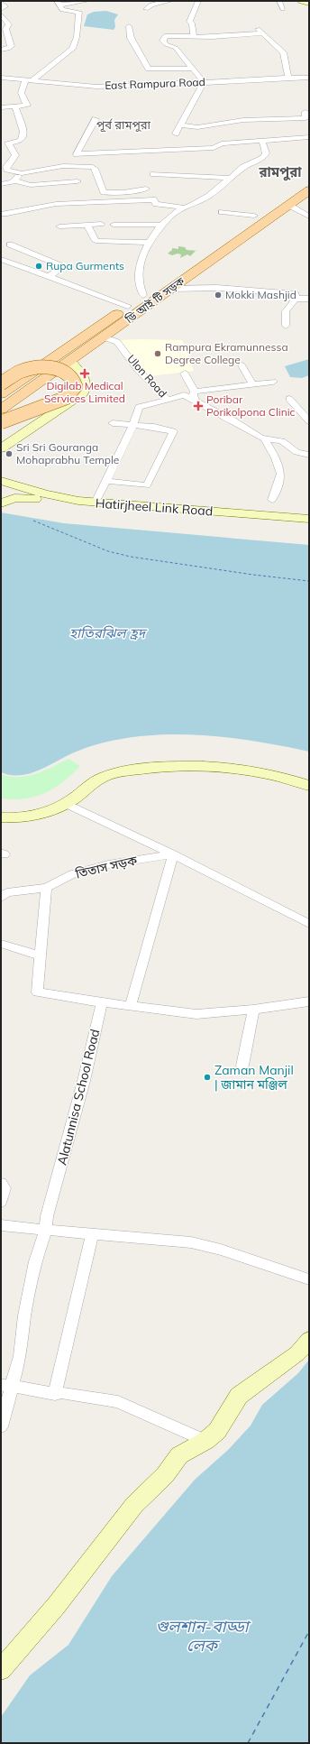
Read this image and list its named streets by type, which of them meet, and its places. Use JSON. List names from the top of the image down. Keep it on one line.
{"streets":{"main road":["ডি আই টি সড়ক","Hatirjheel Link Road"],"street":["East Rampura Road","Ulon Road","তিতাস সড়ক","Alatunnisa School Road"]},"crossings":[["ডি আই টি সড়ক","Ulon Road"]],"districts":["পূর্ব রামপুরা","রামপুরা"],"water":["হাতিরঝিল হ্রদ","গুলশান-বাড্ডা লেক"],"places":{"other":["Rupa Gurments","Mokki Mashjid","Rampura Ekramunnessa Degree College","Sri Sri Gouranga Mohaprabhu Temple","Zaman Manjil | জামান মঞ্জিল"],"health":["Digilab Medical Services Limited","Poribar Porikolpona Clinic"]}}
